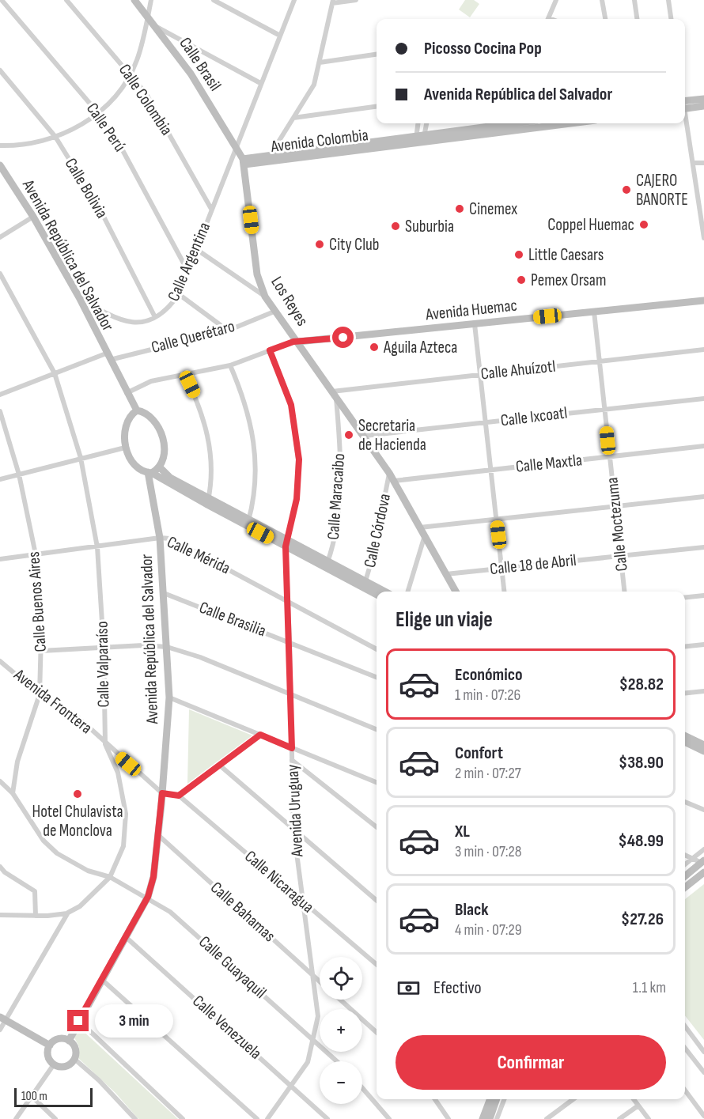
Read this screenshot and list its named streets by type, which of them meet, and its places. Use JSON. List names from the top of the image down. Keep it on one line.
{"streets":{"street":["Calle Brasil","Calle Colombia","Calle Perú","Avenida Colombia","Calle Bolivia","Avenida República del Salvador","Calle Argentina","Los Reyes","Avenida Huemac","Calle Querétaro","Calle Ahuízotl","Calle Ixcoatl","Calle Maxtla","Calle Maracaibo","Calle Moctezuma","Calle Córdova","Calle Mérida","Calle 18 de Abril","Calle Buenos Aires","Calle Brasilia","Calle Valparaíso","Avenida Frontera","Avenida Uruguay","Calle Nicaragua","Calle Bahamas","Calle Guayaquil","Calle Venezuela"]},"crossings":[["Calle Brasil","Calle Argentina"],["Calle Brasil","Los Reyes"],["Calle Colombia","Calle Argentina"],["Calle Perú","Calle Argentina"],["Avenida Colombia","Los Reyes"],["Calle Bolivia","Calle Argentina"],["Avenida República del Salvador","Calle Argentina"],["Avenida República del Salvador","Calle Querétaro"],["Avenida República del Salvador","Calle Mérida"],["Avenida República del Salvador","Calle Brasilia"],["Avenida República del Salvador","Avenida Frontera"],["Avenida República del Salvador","Calle Bahamas"],["Avenida República del Salvador","Calle Guayaquil"],["Avenida República del Salvador","Calle Venezuela"],["Calle Argentina","Los Reyes"],["Los Reyes","Avenida Huemac"],["Los Reyes","Calle Querétaro"],["Los Reyes","Calle Ahuízotl"],["Los Reyes","Calle Ixcoatl"],["Los Reyes","Calle Maxtla"],["Los Reyes","Calle Maracaibo"],["Los Reyes","Calle Córdova"],["Los Reyes","Calle 18 de Abril"],["Avenida Huemac","Calle Moctezuma"],["Calle Querétaro","Calle Valparaíso"],["Calle Ahuízotl","Calle Maracaibo"],["Calle Ahuízotl","Calle Moctezuma"],["Calle Ixcoatl","Calle Moctezuma"],["Calle Maxtla","Calle Moctezuma"],["Calle Moctezuma","Calle 18 de Abril"],["Calle Mérida","Calle Buenos Aires"],["Calle Mérida","Calle Valparaíso"],["Calle Mérida","Avenida Uruguay"],["Calle Buenos Aires","Avenida Frontera"],["Calle Buenos Aires","Calle Guayaquil"],["Calle Brasilia","Avenida Uruguay"],["Calle Valparaíso","Avenida Frontera"],["Calle Valparaíso","Calle Guayaquil"],["Avenida Uruguay","Calle Nicaragua"],["Avenida Uruguay","Calle Bahamas"],["Avenida Uruguay","Calle Guayaquil"],["Avenida Uruguay","Calle Venezuela"]],"places":["CAJERO BANORTE","Cinemex","Coppel Huemac","Suburbia","City Club","Little Caesars","Pemex Orsam","Aguila Azteca","Secretaria de Hacienda","Hotel Chulavista de Monclova"],"scale_bar":"100 m","page":{"banner":["Picosso Cocina Pop","Avenida República del Salvador"],"heading":"Elige un viaje","list":[{"name":"Económico","note":"1 min · 07:26","value":"$28.82"},{"name":"Confort","note":"2 min · 07:27","value":"$38.90"},{"name":"XL","note":"3 min · 07:28","value":"$48.99"},{"name":"Black","note":"4 min · 07:29","value":"$27.26"}],"map_buttons":["+","−"],"pay":["Efectivo","1.1 km"],"bubble":"3 min","buttons":"Confirmar","scale":"100 m"}}
